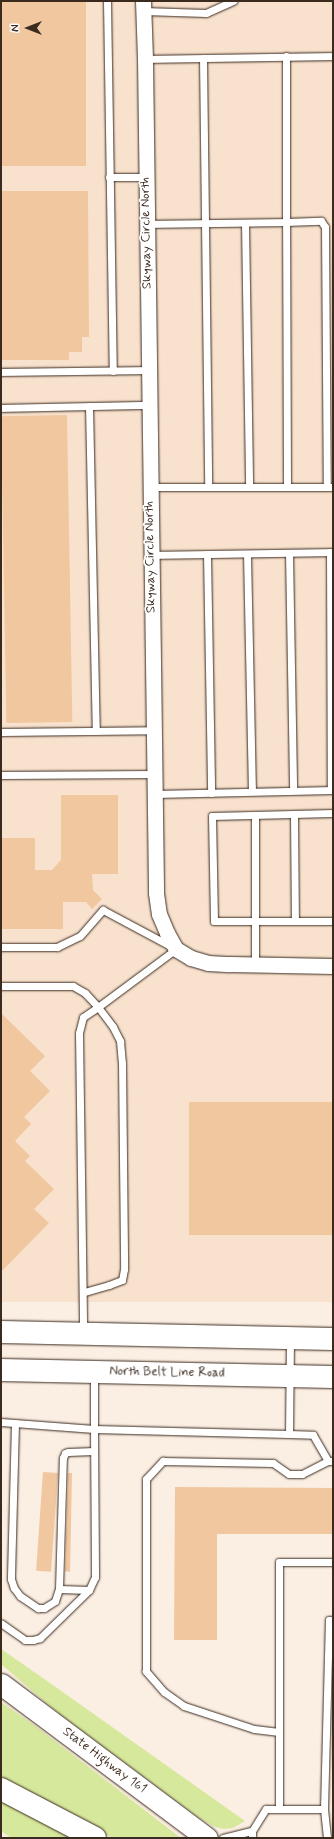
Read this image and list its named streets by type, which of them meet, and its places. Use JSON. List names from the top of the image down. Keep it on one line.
{"streets":{"main road":["North Belt Line Road","State Highway 161"],"street":["Skyway Circle North"]},"north":"left"}
